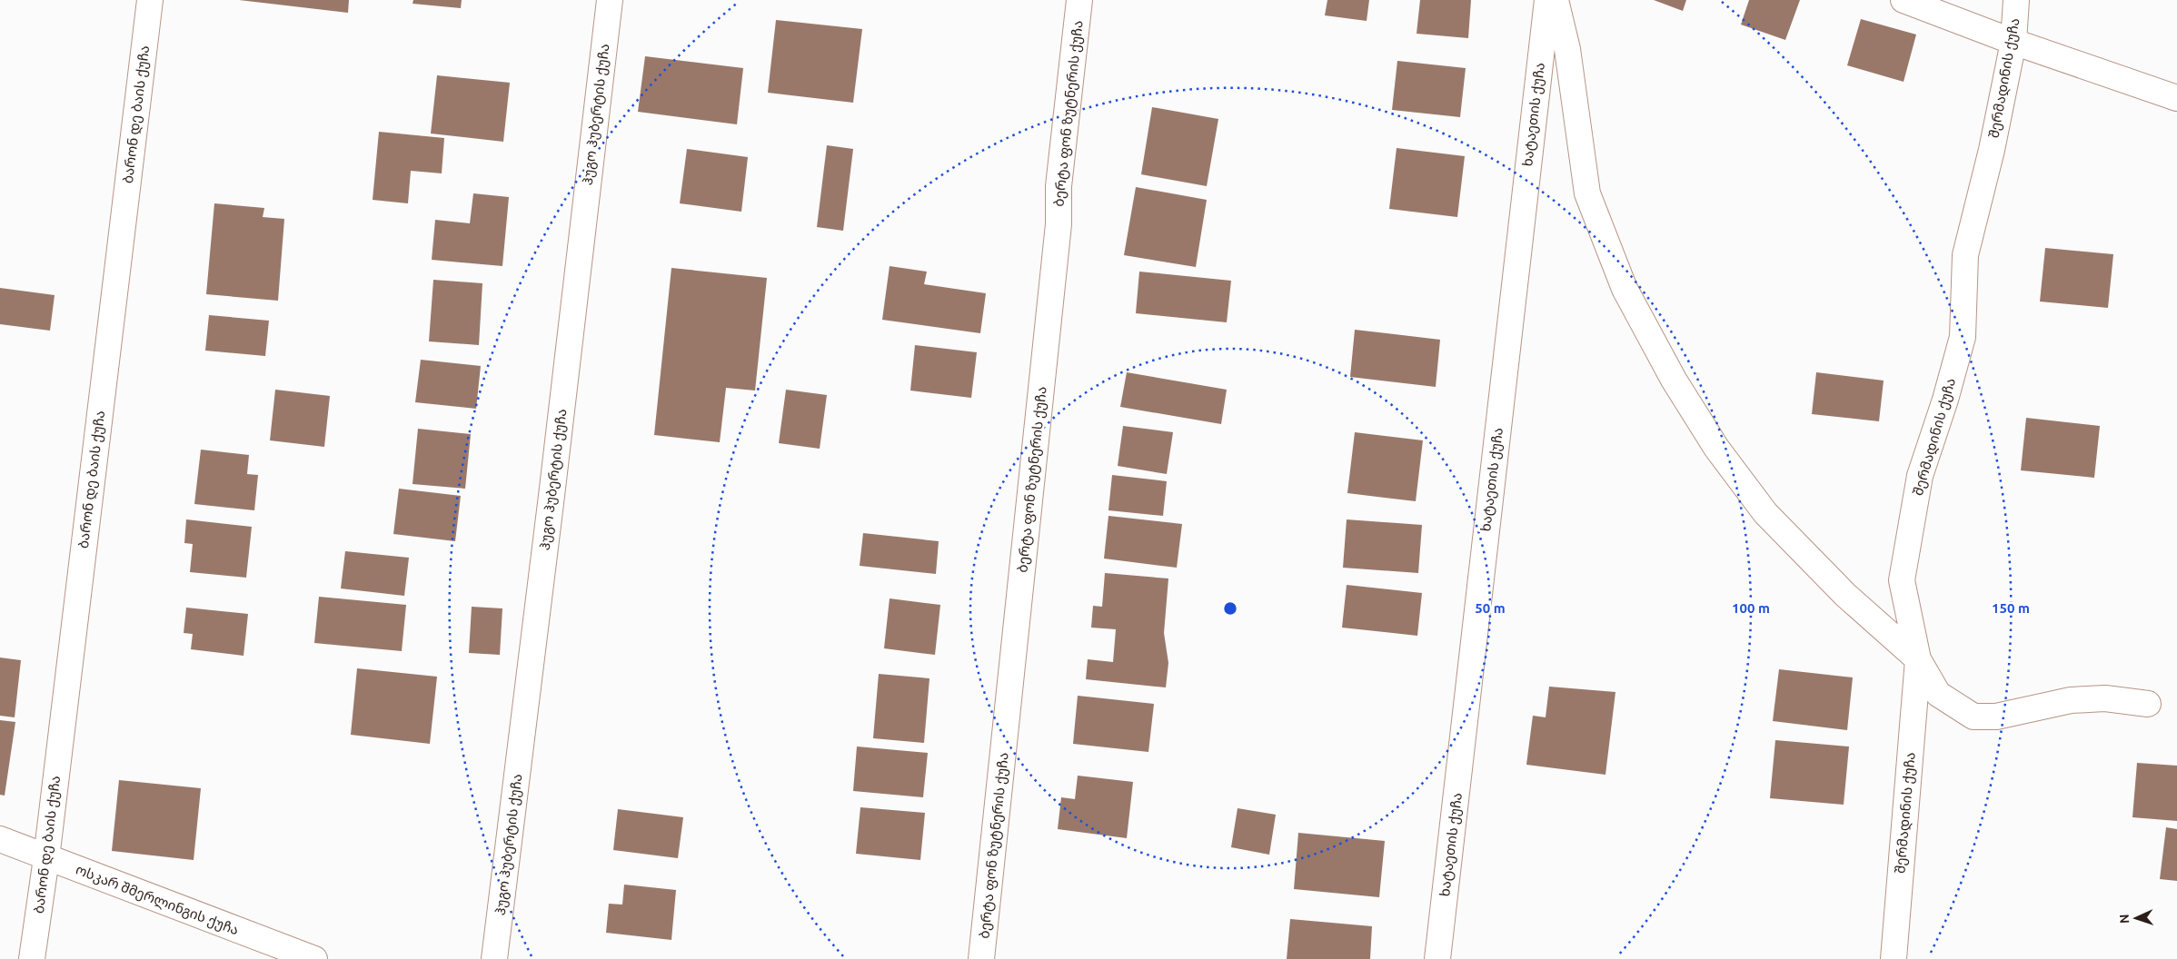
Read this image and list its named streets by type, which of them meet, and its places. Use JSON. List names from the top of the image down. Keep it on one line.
{"streets":{"street":["შერმადინის ქუჩა","ბერტა ფონ ზუტნერის ქუჩა","ბარონ დე ბაის ქუჩა","ჰუგო ჰუბერტის ქუჩა","ხატაეთის ქუჩა","ოსკარ შმერლინგის ქუჩა"]},"crossings":[["ბარონ დე ბაის ქუჩა","ოსკარ შმერლინგის ქუჩა"]],"north":"left","rings":["50 m","100 m","150 m"]}
